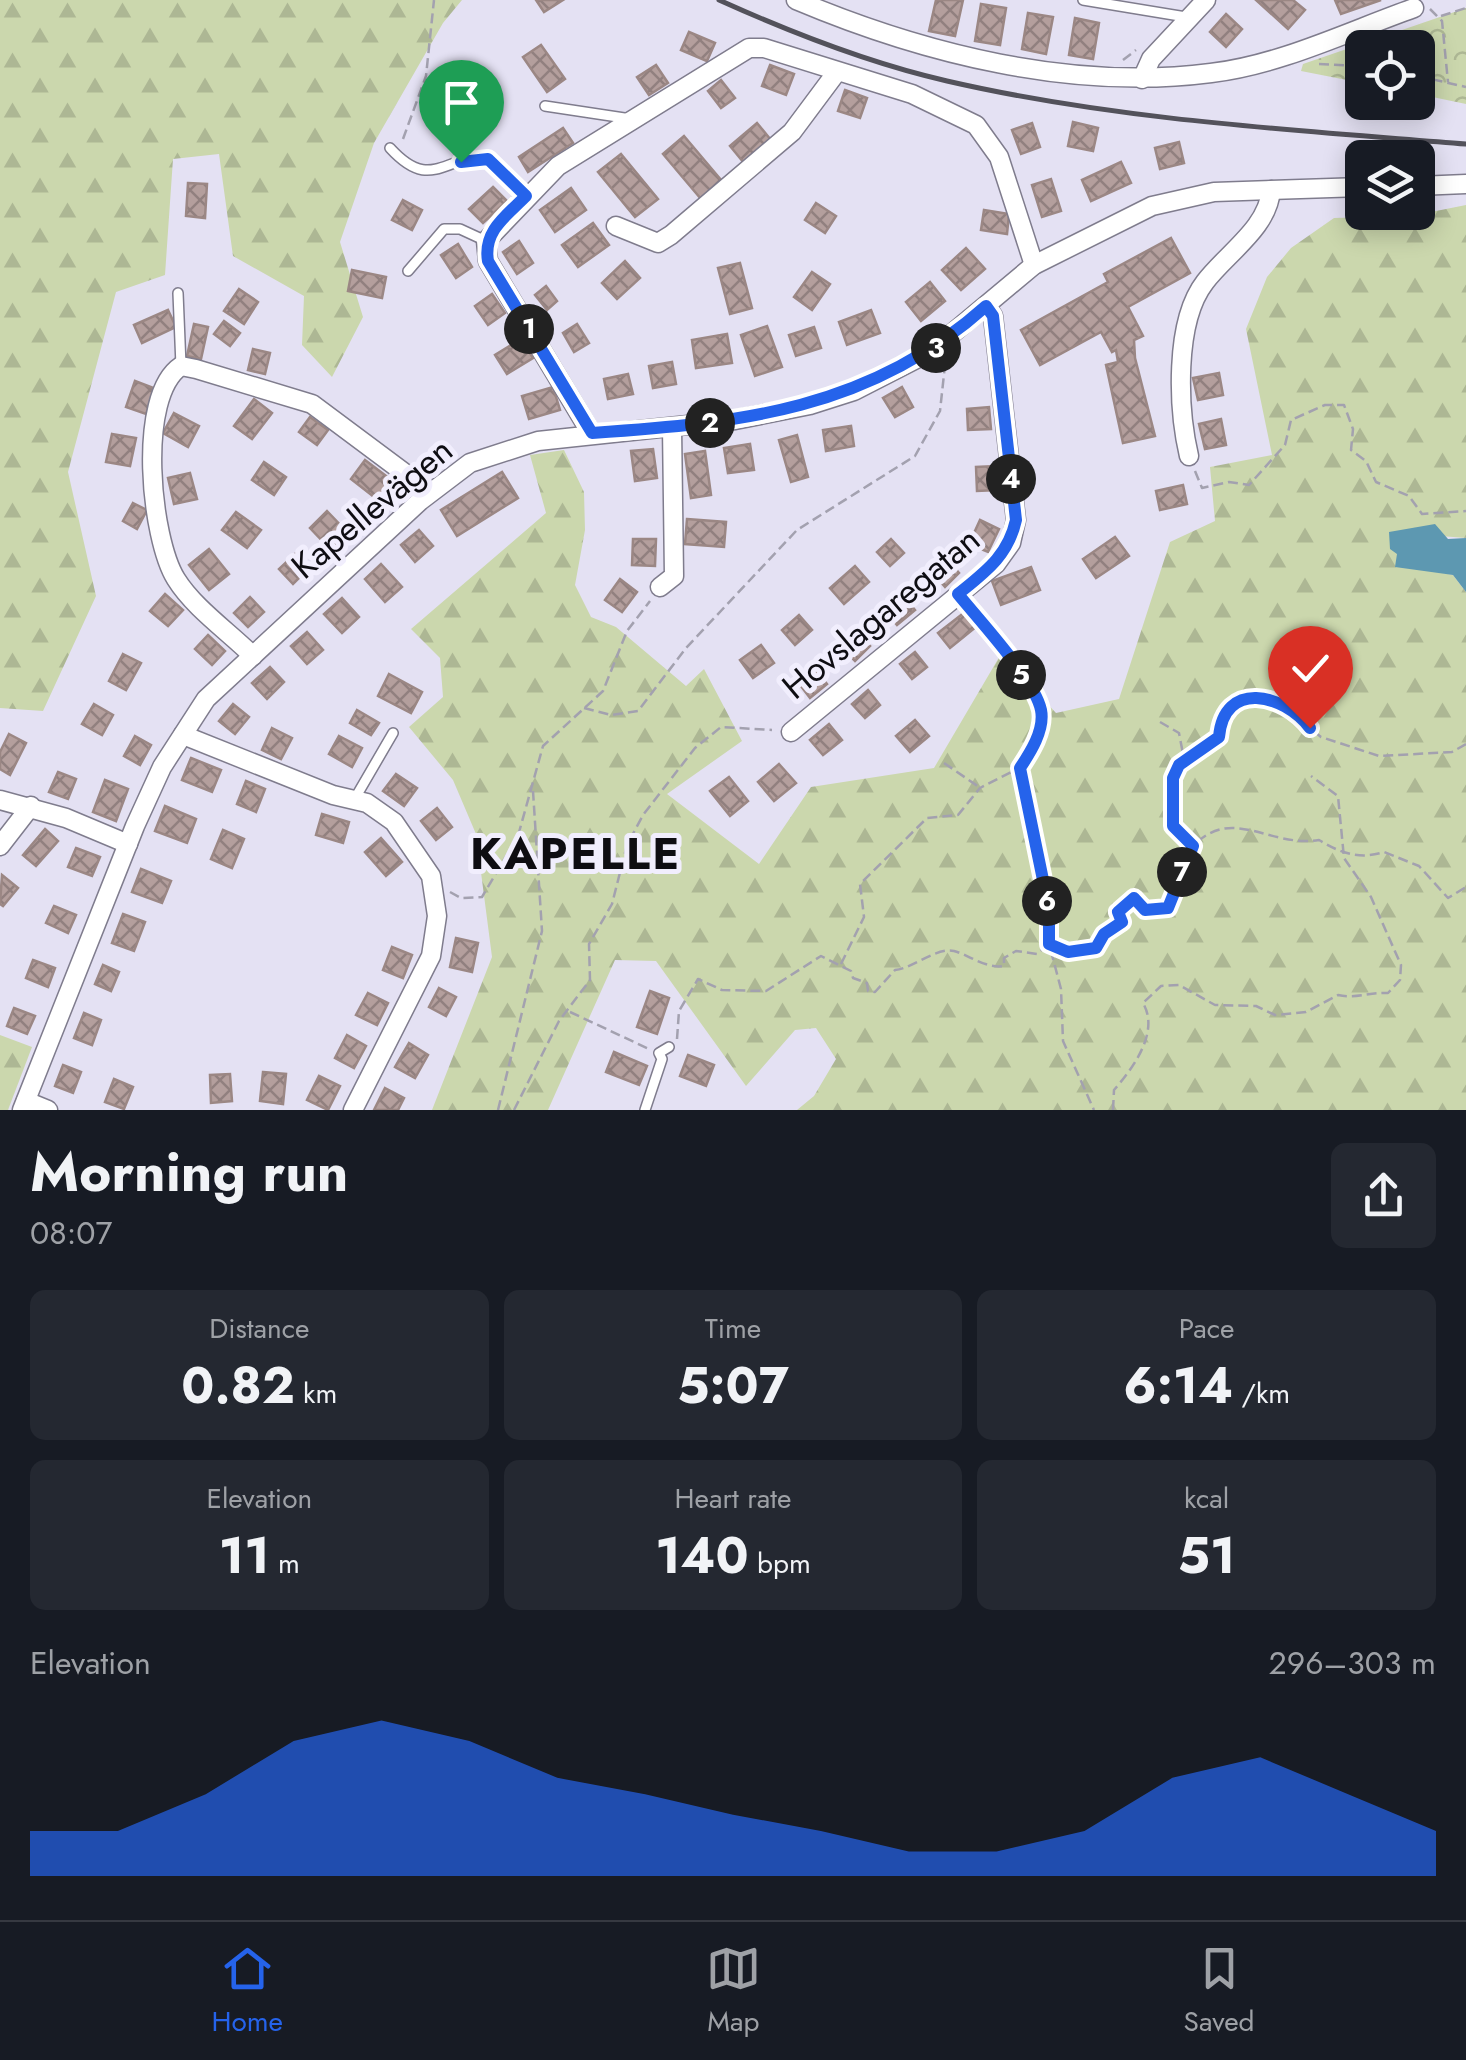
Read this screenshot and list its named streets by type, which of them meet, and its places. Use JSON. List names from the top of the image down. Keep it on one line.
{"streets":{"street":["Kapellevägen","Hovslagaregatan"]},"crossings":[["Kapellevägen","Hovslagaregatan"]],"districts":["KAPELLE"],"page":{"pins":["1","3","2","4","5","7","6"],"heading":["Morning run","08:07"],"stats":[["Distance","0.82 km"],["Time","5:07"],["Pace","6:14 /km"],["Elevation","11 m"],["Heart rate","140 bpm"],["kcal","51"]],"chart":["Elevation","296–303 m"],"tabs":["Home","Map","Saved"]}}
